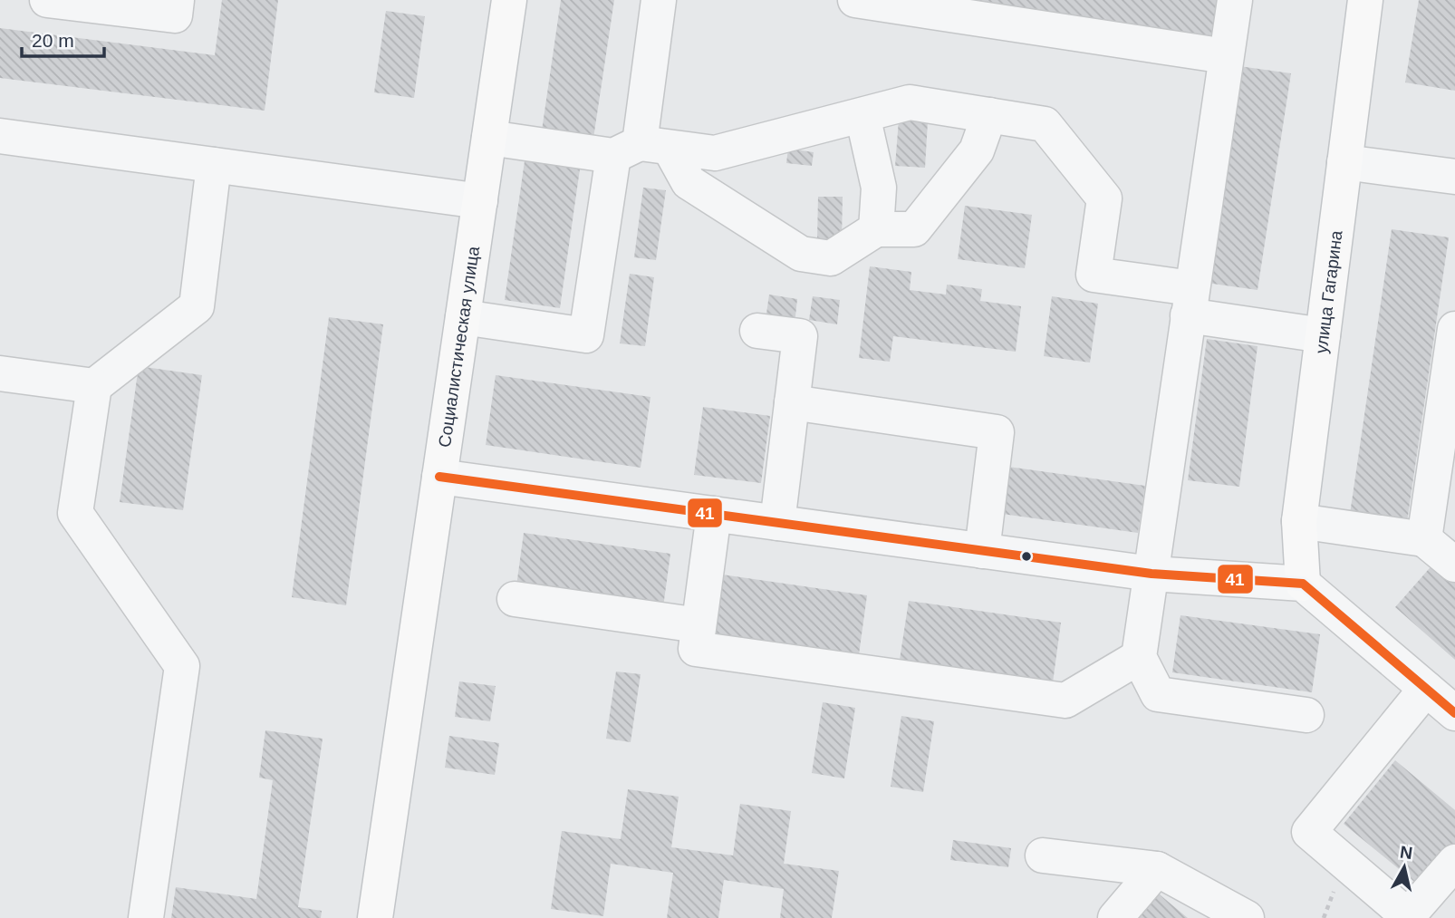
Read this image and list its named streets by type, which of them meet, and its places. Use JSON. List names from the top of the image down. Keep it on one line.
{"streets":{"main road":["улица Гагарина","Социалистическая улица"]},"lines":["transit line 41"],"scale_bar":"20 m","north":"top"}
